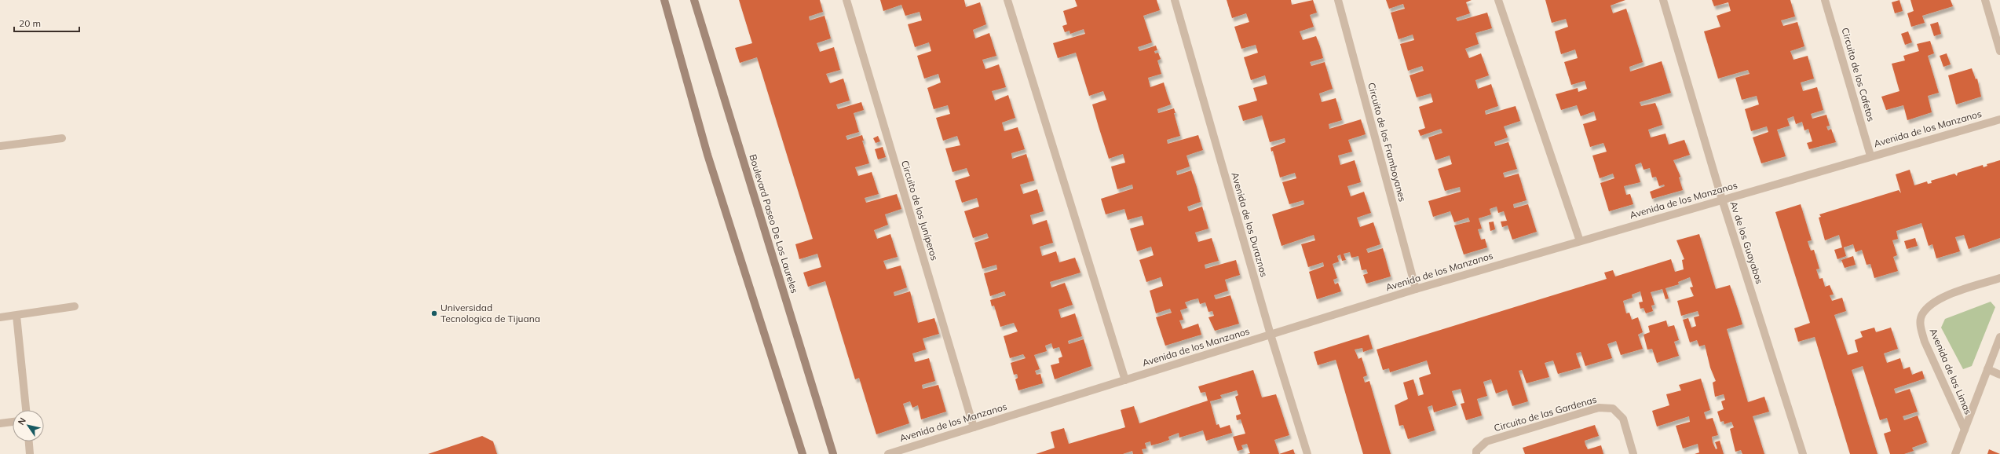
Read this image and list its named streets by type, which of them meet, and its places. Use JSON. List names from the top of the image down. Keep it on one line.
{"streets":{"street":["Circuito de los Cafetos","Avenida de los Manzanos","Circuito de los Framboyanes","Circuito de los Juníperos","Boulevard Paseo De Los Laureles","Avenida de los Duraznos","Av de los Guayabos","Avenida de las Limas","Circuito de las Gardenas"]},"crossings":[["Circuito de los Cafetos","Avenida de los Manzanos"],["Avenida de los Manzanos","Circuito de los Framboyanes"],["Avenida de los Manzanos","Circuito de los Juníperos"],["Avenida de los Manzanos","Avenida de los Duraznos"],["Avenida de los Manzanos","Av de los Guayabos"]],"places":["Universidad Tecnologica de Tijuana"],"scale_bar":"20 m","north":"top left"}
